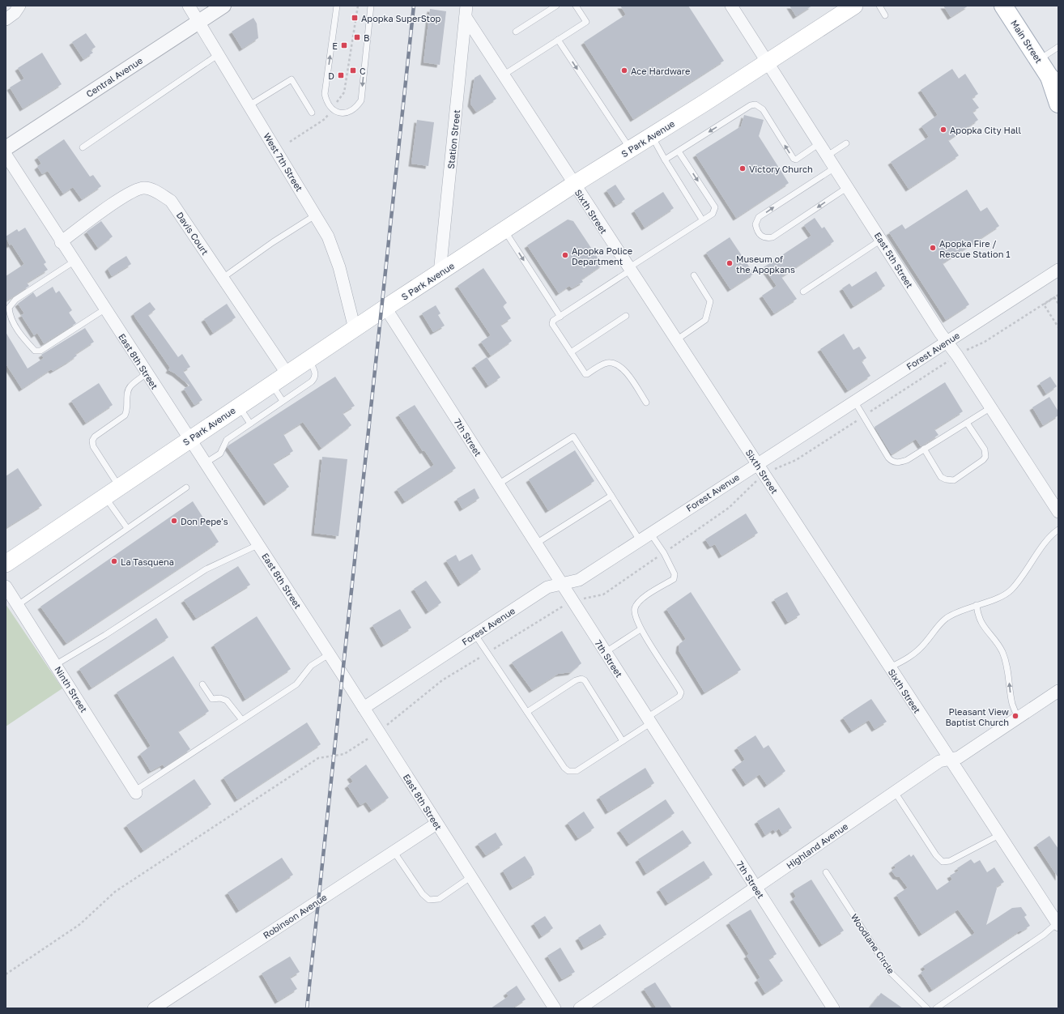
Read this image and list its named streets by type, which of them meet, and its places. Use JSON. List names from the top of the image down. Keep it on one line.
{"streets":{"main road":["Main Street","S Park Avenue"],"street":["Central Avenue","Station Street","West 7th Street","Sixth Street","Davis Court","East 5th Street","Forest Avenue","East 8th Street","7th Street","Ninth Street","Highland Avenue","Robinson Avenue"],"lane":["Woodlane Circle"]},"crossings":[["Central Avenue","West 7th Street"],["S Park Avenue","Station Street"],["S Park Avenue","West 7th Street"],["S Park Avenue","Sixth Street"],["S Park Avenue","Davis Court"],["S Park Avenue","East 5th Street"],["S Park Avenue","East 8th Street"],["S Park Avenue","7th Street"],["Station Street","Sixth Street"],["Sixth Street","Forest Avenue"],["Sixth Street","Highland Avenue"],["Davis Court","East 8th Street"],["East 5th Street","Forest Avenue"],["Forest Avenue","East 8th Street"],["Forest Avenue","7th Street"],["East 8th Street","Robinson Avenue"],["7th Street","Highland Avenue"]],"places":{"transit":["Apopka SuperStop","B","E","C","D"],"other":["Ace Hardware","Apopka City Hall","Victory Church","Apopka Fire / Rescue Station 1","Apopka Police Department","Museum of the Apopkans","Don Pepe's","La Tasquena","Pleasant View Baptist Church"]}}
